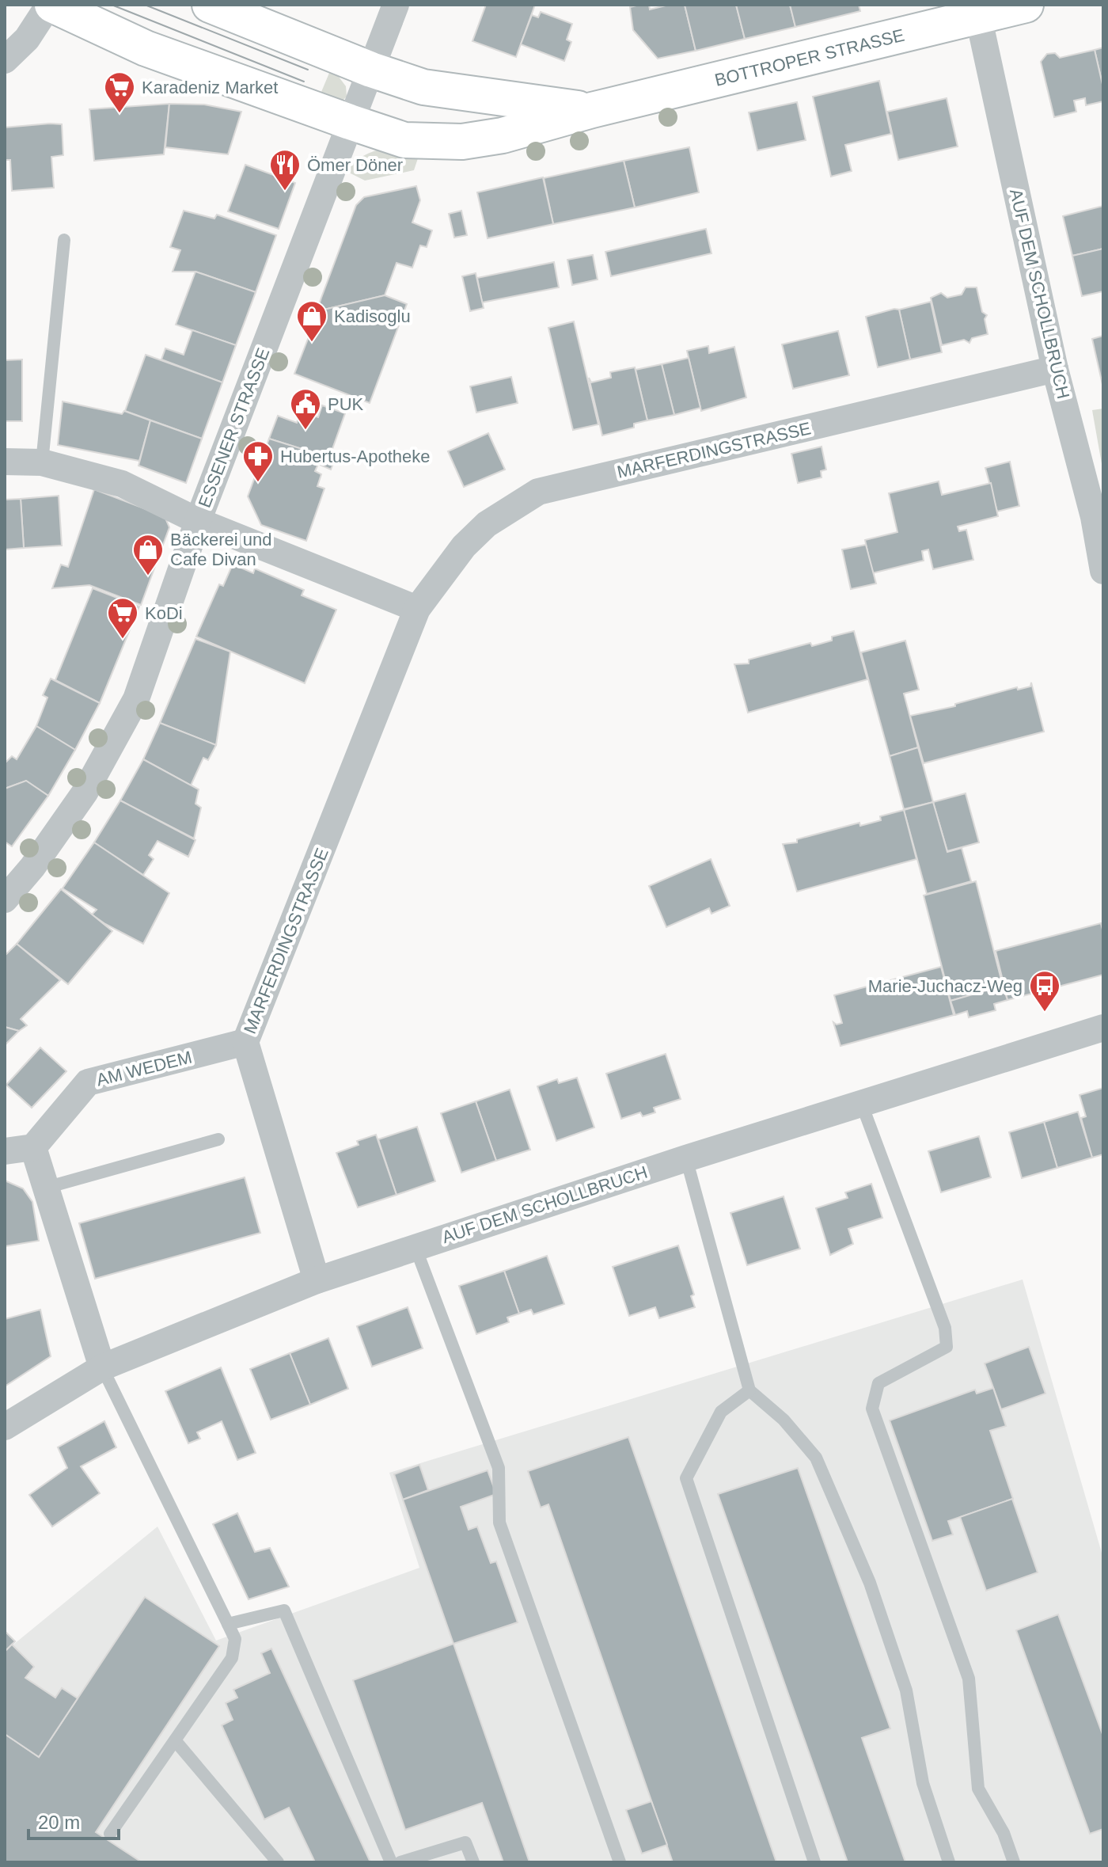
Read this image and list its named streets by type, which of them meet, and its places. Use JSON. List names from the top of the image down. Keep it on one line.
{"streets":{"main road":["BOTTROPER STRASSE"],"street":["AUF DEM SCHOLLBRUCH","ESSENER STRASSE","MARFERDINGSTRASSE","AM WEDEM"]},"crossings":[["BOTTROPER STRASSE","AUF DEM SCHOLLBRUCH"],["BOTTROPER STRASSE","ESSENER STRASSE"],["AUF DEM SCHOLLBRUCH","MARFERDINGSTRASSE"],["MARFERDINGSTRASSE","AM WEDEM"]],"places":{"supermarket":["Karadeniz Market","KoDi"],"restaurant":["Ömer Döner"],"shop":["Kadisoglu","Bäckerei und Cafe Divan"],"public building":["PUK"],"pharmacy":["Hubertus-Apotheke"],"bus stop":["Marie-Juchacz-Weg"]},"scale_bar":"20 m"}
